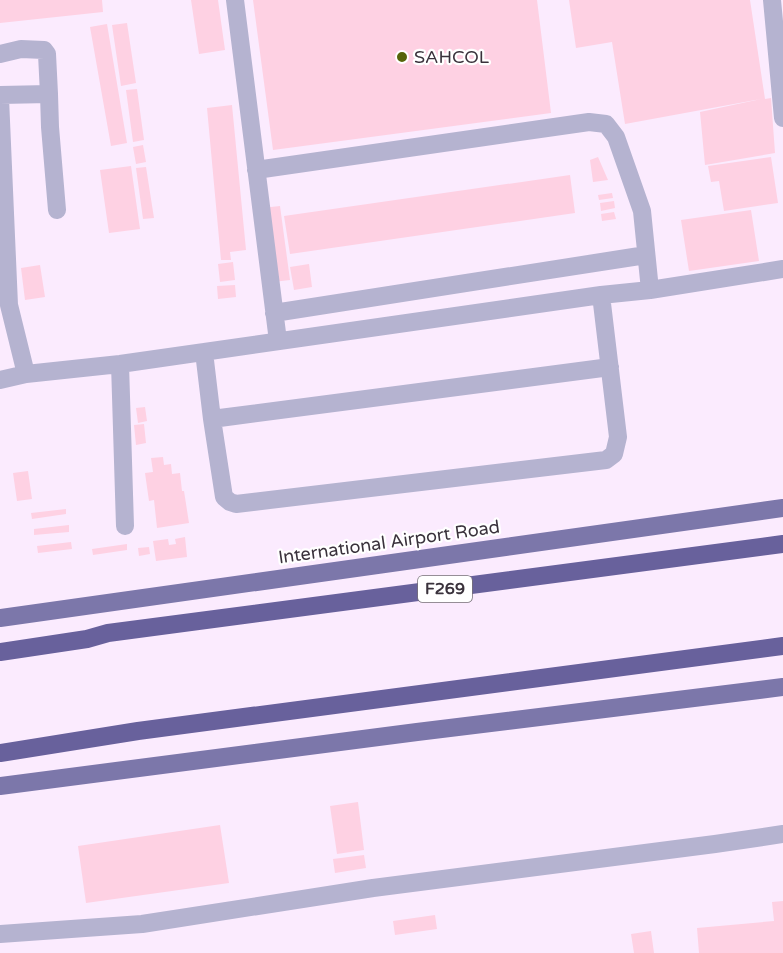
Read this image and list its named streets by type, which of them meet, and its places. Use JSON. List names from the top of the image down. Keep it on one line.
{"streets":{"highway":["F269"],"main road":["International Airport Road"]},"places":["SAHCOL"]}
